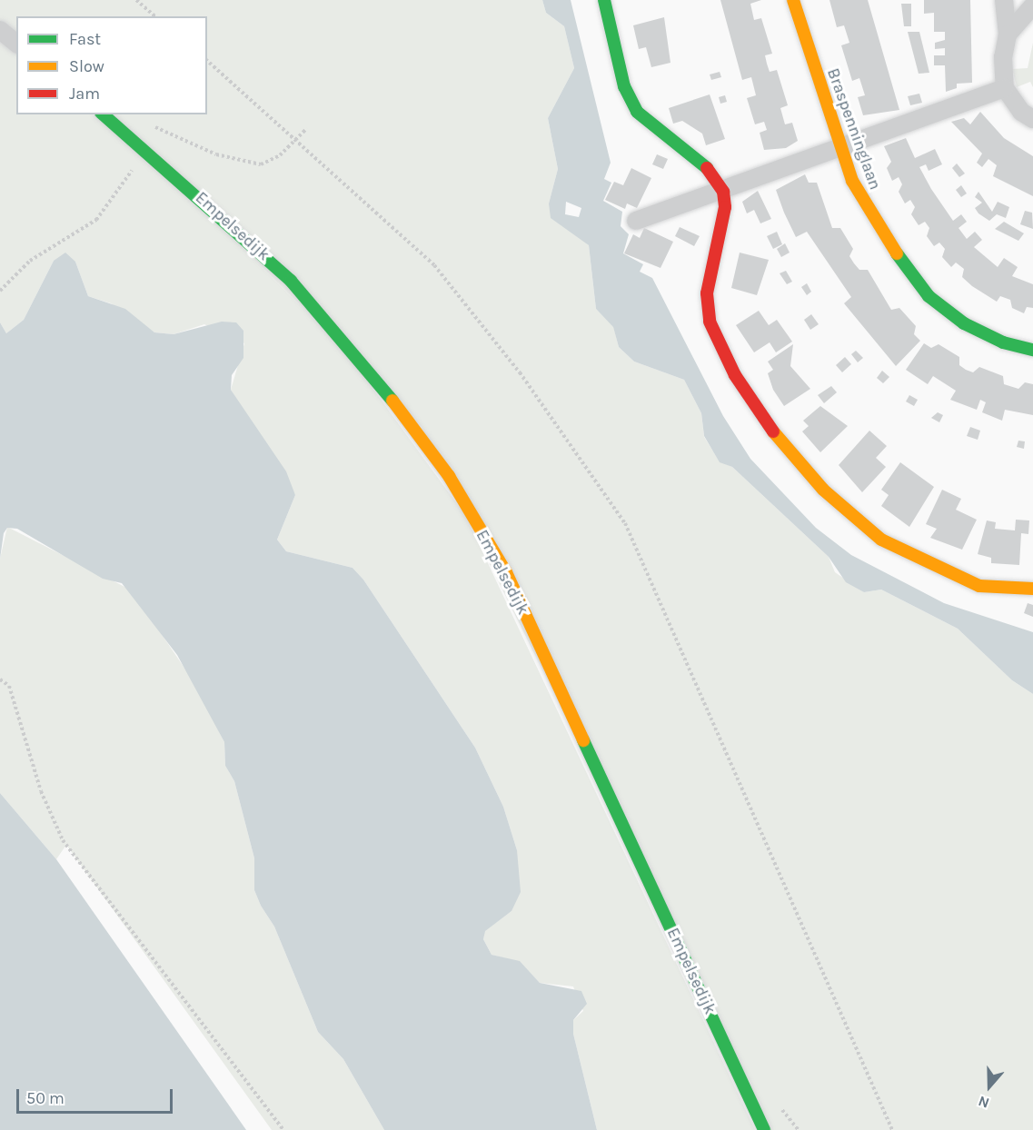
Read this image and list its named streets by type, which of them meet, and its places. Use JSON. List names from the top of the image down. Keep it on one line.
{"streets":{"street":["Braspenninglaan","Empelsedijk"]},"legend":["Fast","Slow","Jam"],"scale_bar":"50 m","north":"bottom"}
